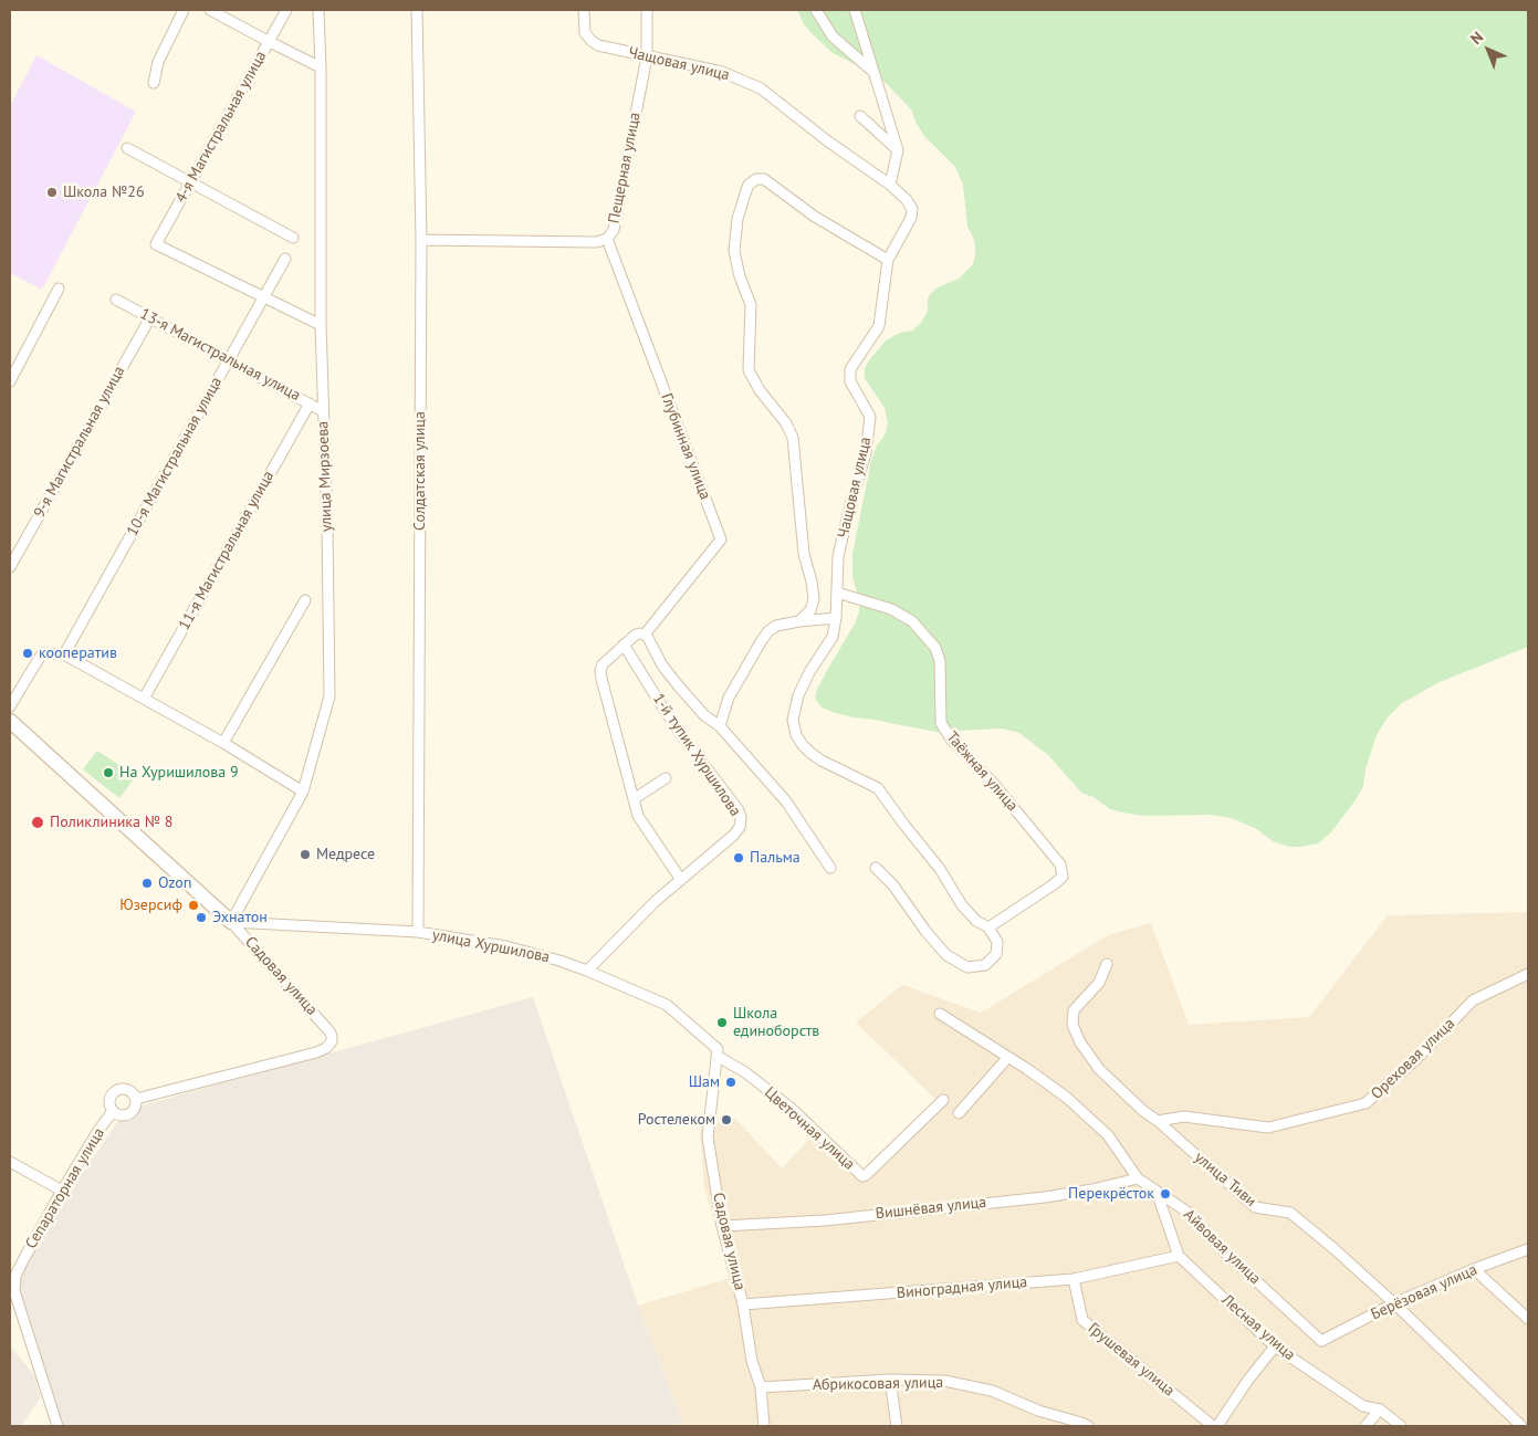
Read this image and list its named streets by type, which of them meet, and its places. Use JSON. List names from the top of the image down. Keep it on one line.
{"streets":{"street":["Чащовая улица","4-я Магистральная улица","Пещерная улица","13-я Магистральная улица","9-я Магистральная улица","Глубинная улица","10-я Магистральная улица","Солдатская улица","улица Мирзоева","11-я Магистральная улица","1-й тупик Хуршилова","Таёжная улица","улица Хуршилова","Садовая улица","Ореховая улица","Цветочная улица","улица Тиви","Сепараторная улица","Вишнёвая улица","Айвовая улица","Виноградная улица","Берёзовая улица","Лесная улица","Грушевая улица","Абрикосовая улица"]},"crossings":[["Чащовая улица","Пещерная улица"],["Чащовая улица","Таёжная улица"],["4-я Магистральная улица","10-я Магистральная улица"],["Пещерная улица","Глубинная улица"],["Пещерная улица","Солдатская улица"],["13-я Магистральная улица","9-я Магистральная улица"],["13-я Магистральная улица","10-я Магистральная улица"],["13-я Магистральная улица","улица Мирзоева"],["13-я Магистральная улица","11-я Магистральная улица"],["Глубинная улица","1-й тупик Хуршилова"],["Солдатская улица","улица Хуршилова"],["улица Мирзоева","улица Хуршилова"],["улица Мирзоева","Садовая улица"],["1-й тупик Хуршилова","улица Хуршилова"],["улица Хуршилова","Садовая улица"],["улица Хуршилова","Цветочная улица"],["Садовая улица","Цветочная улица"],["Садовая улица","Сепараторная улица"],["Садовая улица","Вишнёвая улица"],["Садовая улица","Виноградная улица"],["Садовая улица","Абрикосовая улица"],["Ореховая улица","улица Тиви"],["улица Тиви","Берёзовая улица"],["Вишнёвая улица","Айвовая улица"],["Айвовая улица","Берёзовая улица"],["Айвовая улица","Лесная улица"],["Виноградная улица","Лесная улица"],["Виноградная улица","Грушевая улица"]],"places":["Школа №26","кооператив","На Хуришилова 9","Поликлиника № 8","Медресе","Пальма","Ozon","Юзерсиф","Эхнатон","Школа единоборств","Шам","Ростелеком","Перекрёсток"],"north":"top left"}
